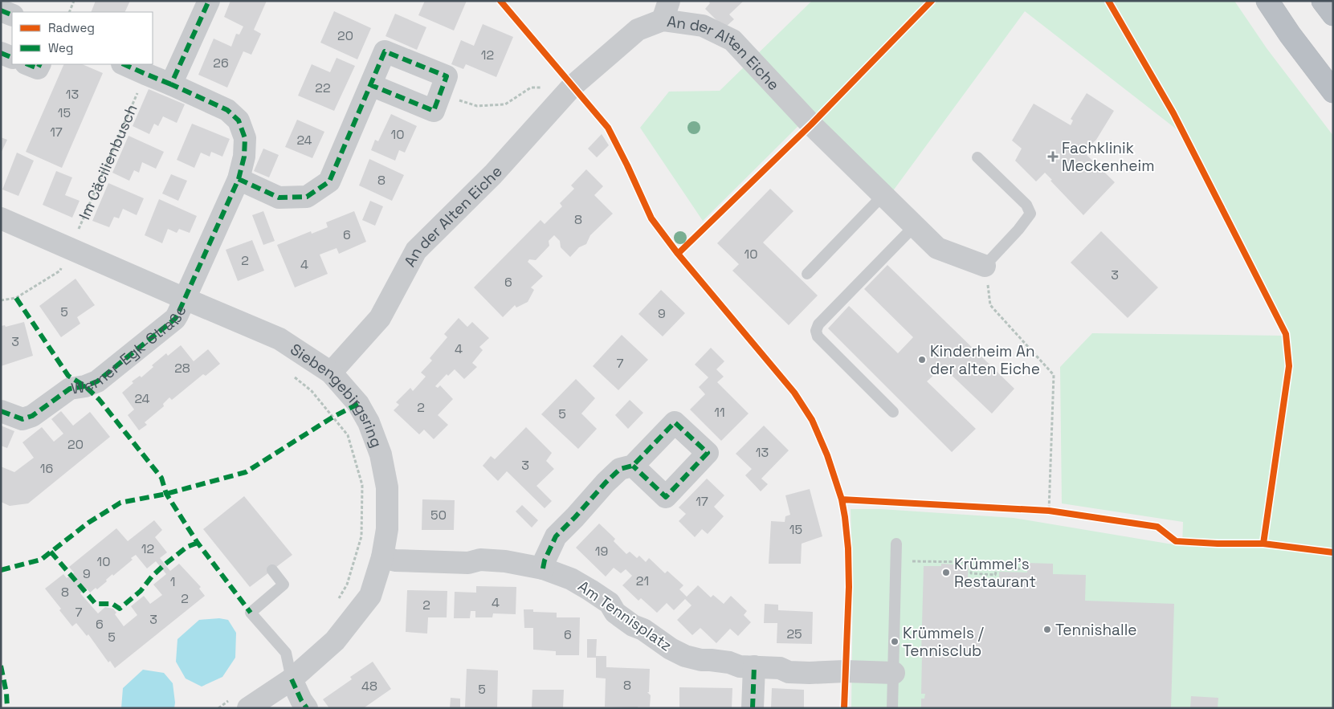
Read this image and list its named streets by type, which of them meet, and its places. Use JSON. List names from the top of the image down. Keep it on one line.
{"streets":{"street":["An der Alten Eiche","Werner-Egk-Straße","Siebengebirgsring","Am Tennisplatz"],"path":["Im Cäcilienbusch"]},"crossings":[["An der Alten Eiche","Siebengebirgsring"],["Im Cäcilienbusch","Siebengebirgsring"],["Werner-Egk-Straße","Siebengebirgsring"],["Siebengebirgsring","Am Tennisplatz"]],"places":{"health":["Fachklinik Meckenheim"],"other":["Kinderheim An der alten Eiche","Krümmel's Restaurant","Tennishalle","Krümmels / Tennisclub"]},"house_numbers":["20","12","26","22","13","15","17","10","24","8","8","6","10","2","4","3","6","5","9","3","4","7","28","24","2","11","5","20","13","3","16","17","50","15","12","19","10","9","21","1","8","2","4","2","7","3","6","25","6","5","8","48","5"],"legend":["Radweg","Weg"]}
